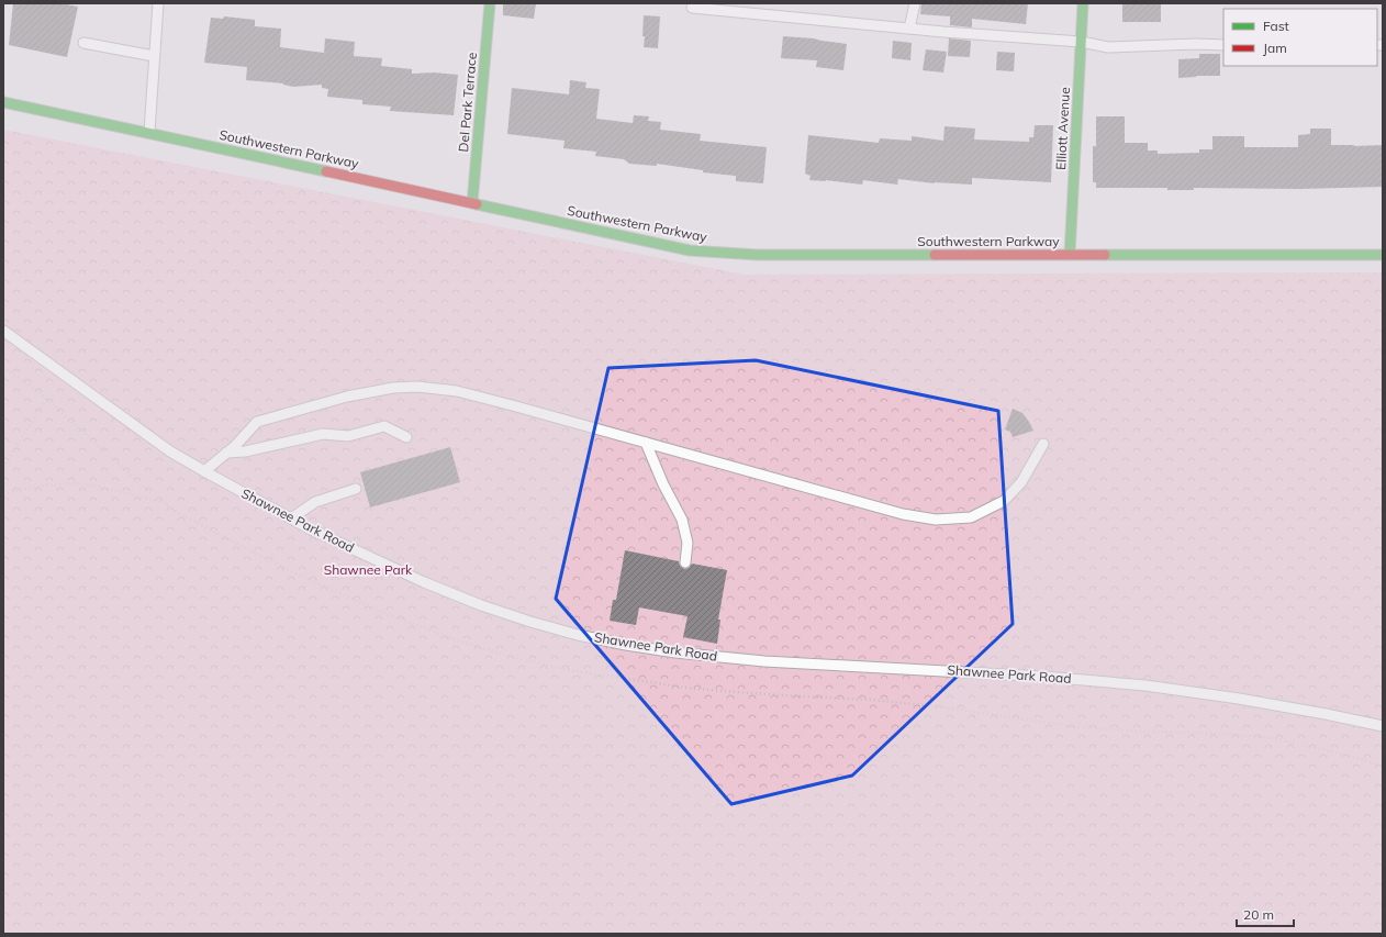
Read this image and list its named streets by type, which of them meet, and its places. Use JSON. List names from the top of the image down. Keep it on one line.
{"streets":{"street":["Del Park Terrace","Elliott Avenue","Southwestern Parkway"],"lane":["Shawnee Park Road"]},"crossings":[["Del Park Terrace","Southwestern Parkway"],["Elliott Avenue","Southwestern Parkway"]],"parks":["Shawnee Park"],"legend":["Fast","Jam"],"scale_bar":"20 m"}
